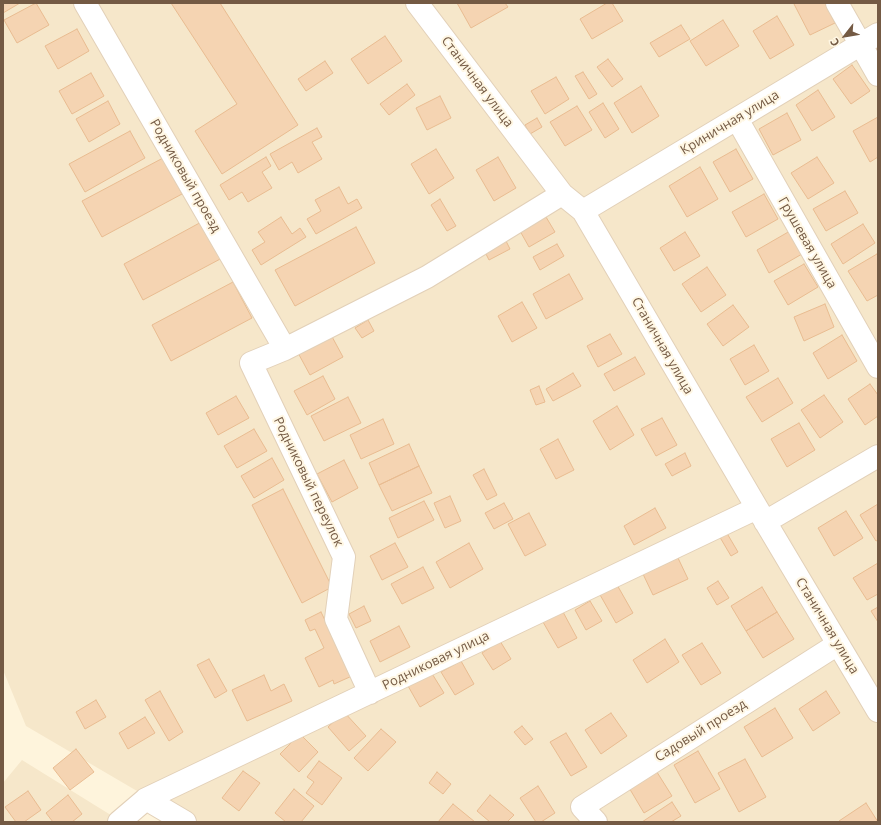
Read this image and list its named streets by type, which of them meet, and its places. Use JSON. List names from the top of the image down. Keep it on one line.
{"streets":{"street":["Станичная улица","Криничная улица","Родниковый проезд","Грушевая улица","Родниковый переулок","Родниковая улица","Садовый проезд"]},"crossings":[["Станичная улица","Криничная улица"],["Станичная улица","Родниковая улица"],["Станичная улица","Садовый проезд"],["Криничная улица","Грушевая улица"],["Родниковый проезд","Родниковый переулок"],["Родниковый переулок","Родниковая улица"]],"north":"bottom left"}
